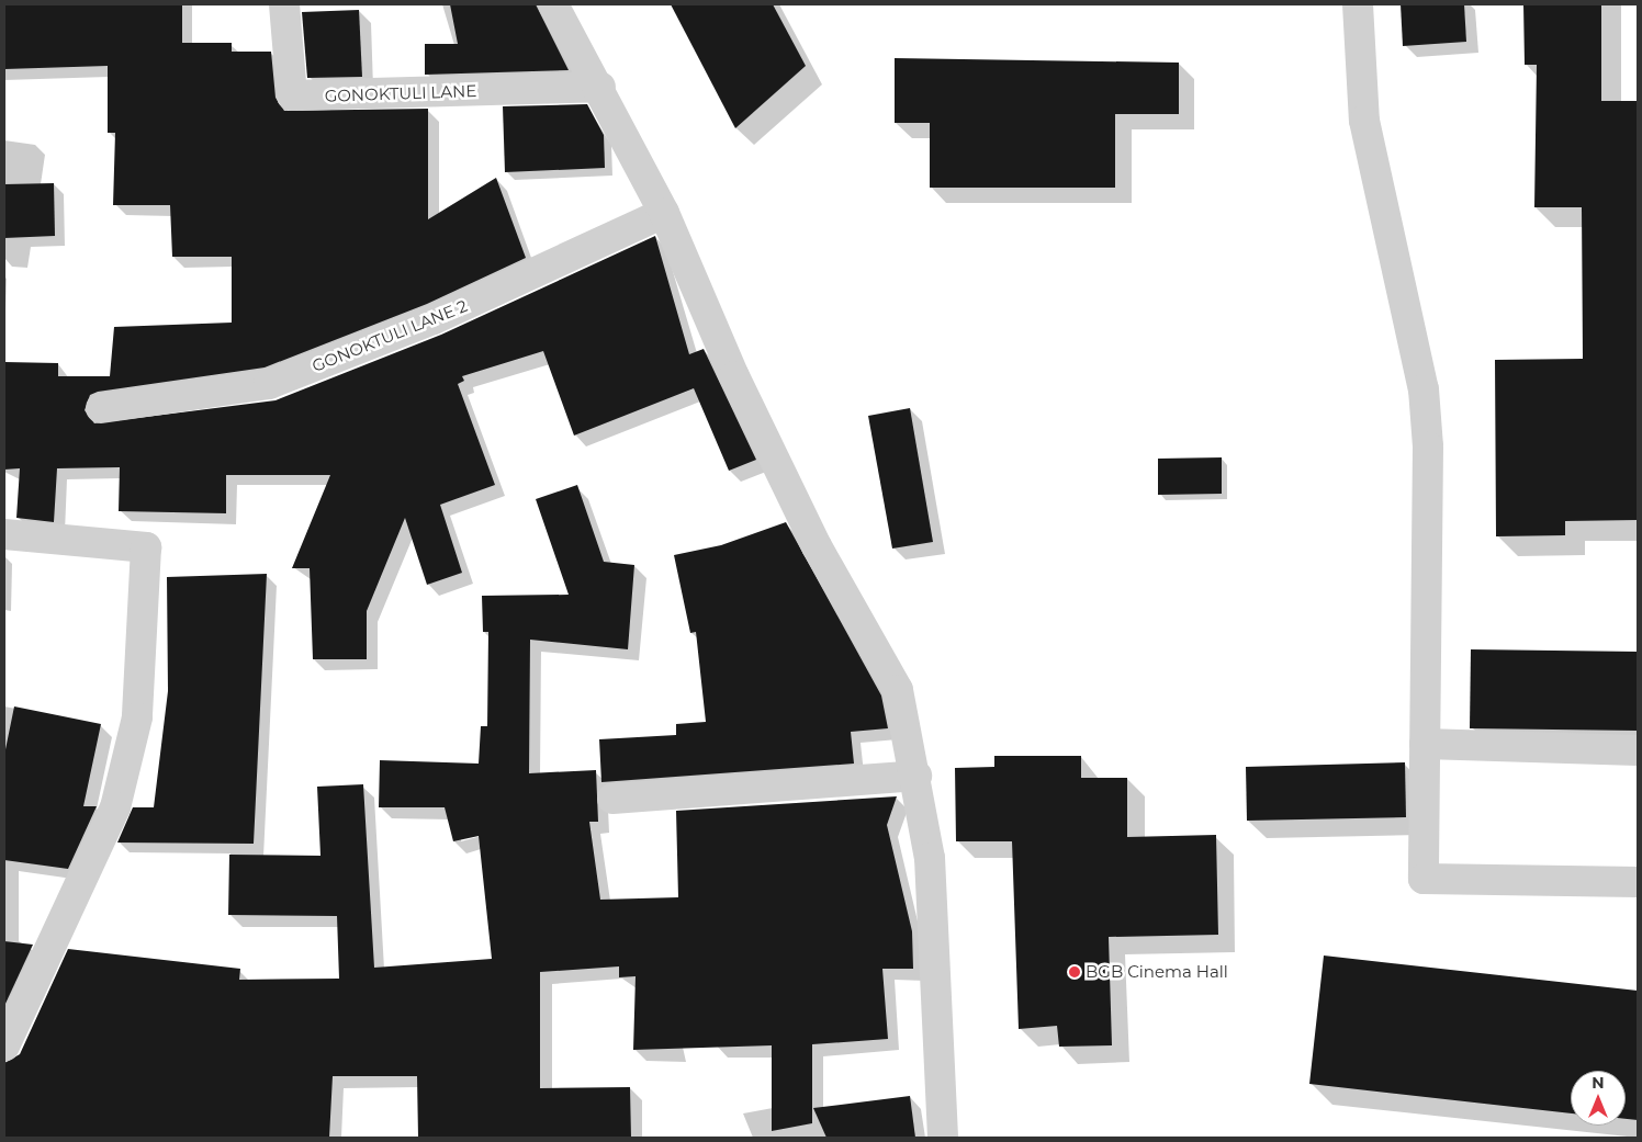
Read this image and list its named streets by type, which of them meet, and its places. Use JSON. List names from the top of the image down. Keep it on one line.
{"streets":{"street":["GONOKTULI LANE","GONOKTULI LANE 2"]},"places":["BGB Cinema Hall"],"north":"top"}
